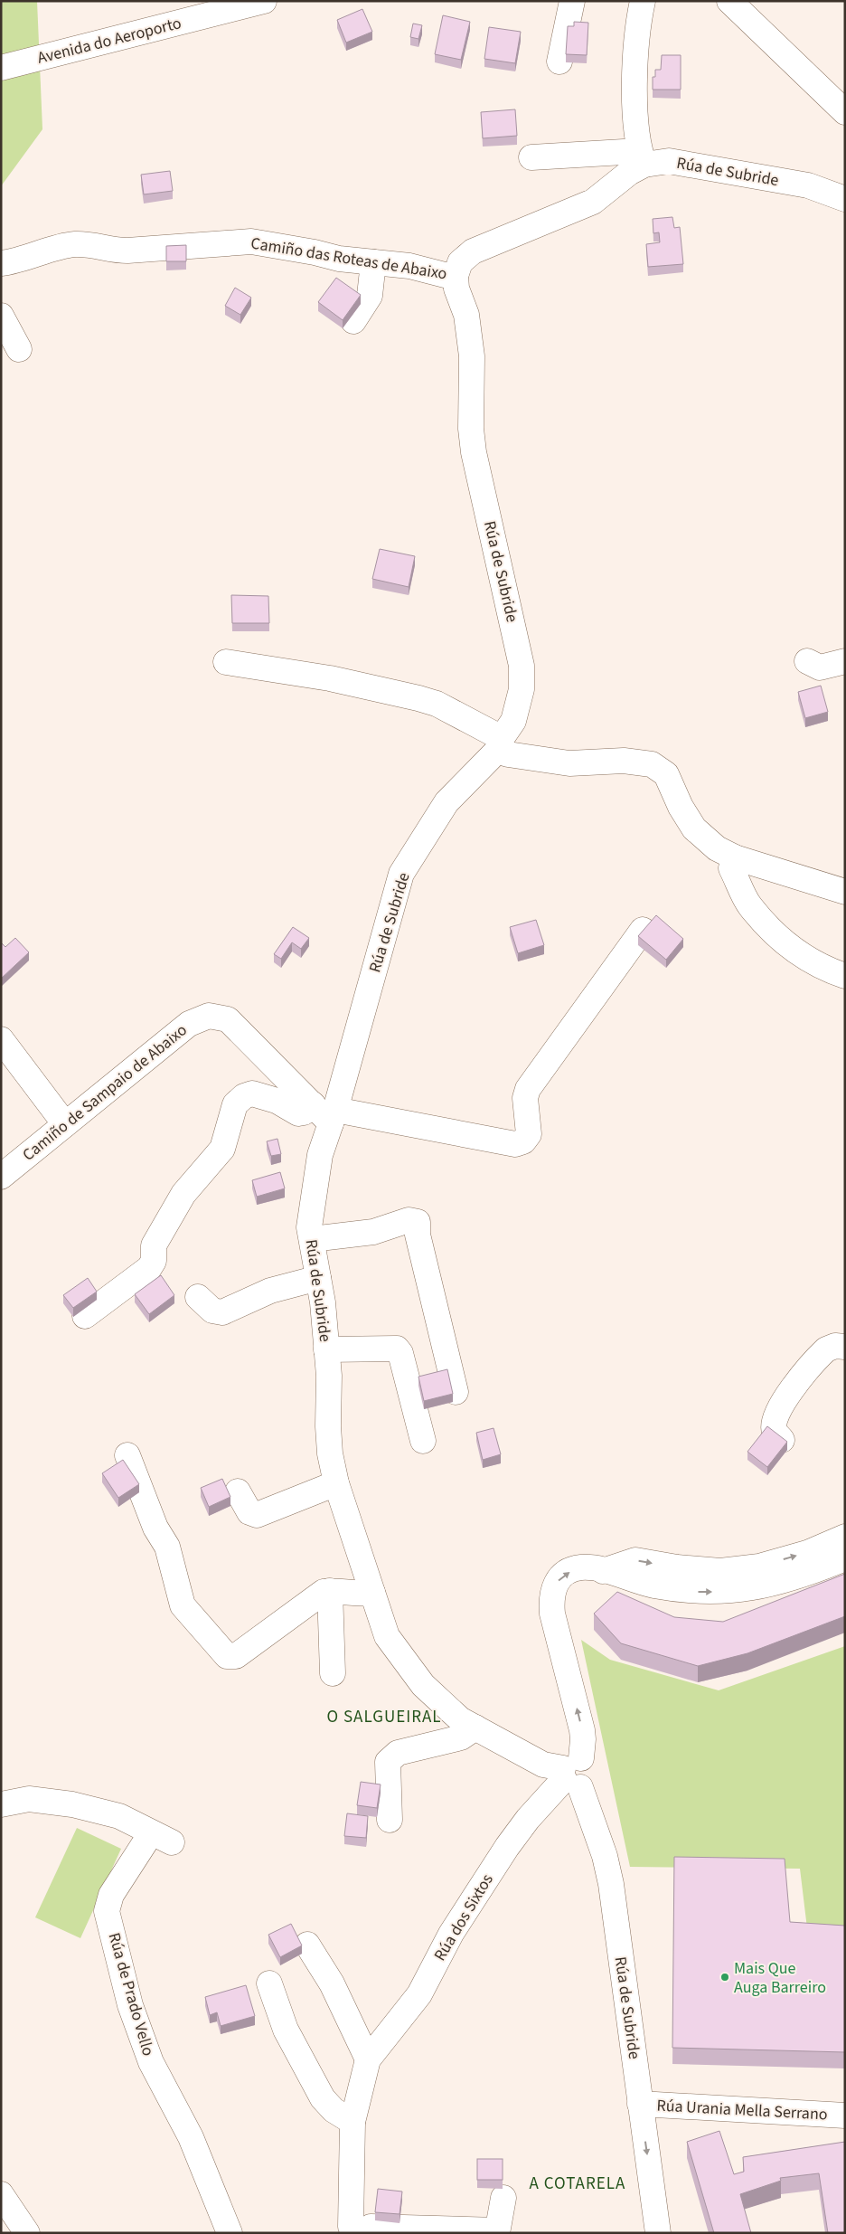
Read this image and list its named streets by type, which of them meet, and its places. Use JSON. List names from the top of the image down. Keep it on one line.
{"streets":{"street":["Avenida do Aeroporto","Rúa de Subride","Camiño das Roteas de Abaixo","Camiño de Sampaio de Abaixo","Rúa dos Sixtos","Rúa de Prado Vello","Rúa Urania Mella Serrano"]},"crossings":[["Rúa de Subride","Camiño das Roteas de Abaixo"],["Rúa de Subride","Camiño de Sampaio de Abaixo"],["Rúa de Subride","Rúa dos Sixtos"],["Rúa de Subride","Rúa Urania Mella Serrano"]],"districts":["O SALGUEIRAL","A COTARELA"],"places":["Mais Que Auga Barreiro"]}
